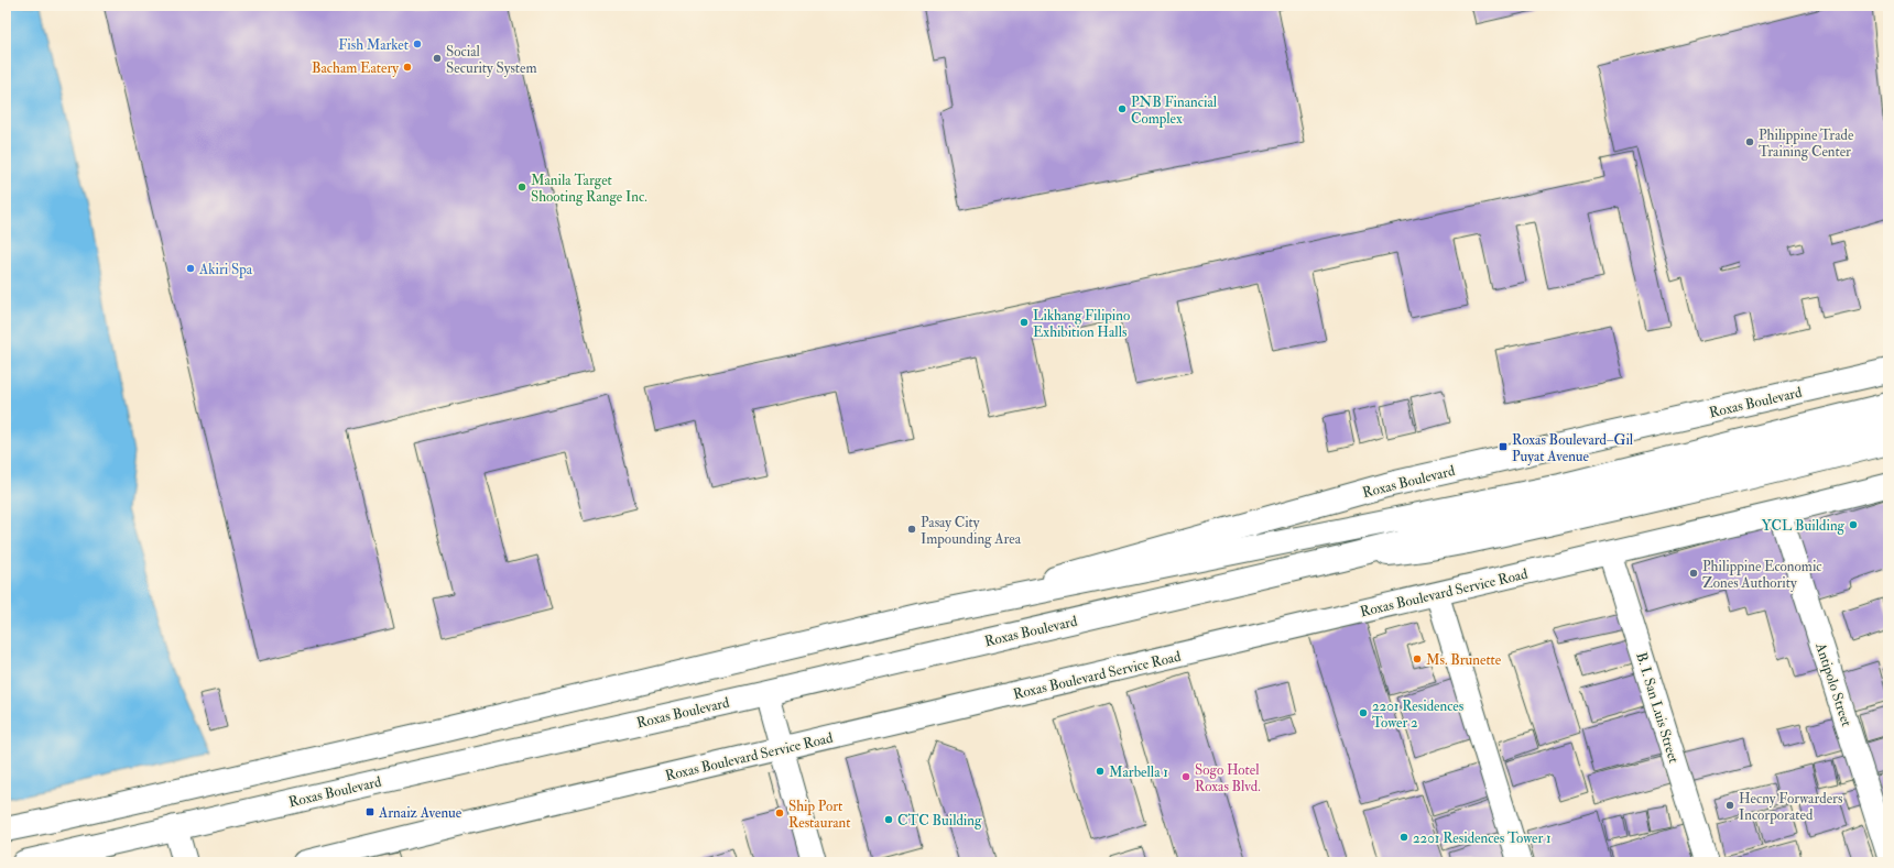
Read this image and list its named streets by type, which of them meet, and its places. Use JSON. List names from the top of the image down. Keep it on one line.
{"streets":{"main road":["Roxas Boulevard"],"street":["Roxas Boulevard Service Road","Antipolo Street","B. I. San Luis Street"]},"crossings":[["Roxas Boulevard Service Road","Antipolo Street"],["Roxas Boulevard Service Road","B. I. San Luis Street"]],"places":{"other":["Fish Market","Social Security System","Bacham Eatery","PNB Financial Complex","Philippine Trade Training Center","Manila Target Shooting Range Inc.","Akiri Spa","Likhang Filipino Exhibition Halls","YCL Building","Pasay City Impounding Area","Philippine Economic Zones Authority","Ms. Brunette","2201 Residences Tower 2","Marbella 1","Sogo Hotel Roxas Blvd.","Hecny Forwarders Incorporated","Ship Port Restaurant","CTC Building","2201 Residences Tower 1"],"transit":["Roxas Boulevard–Gil Puyat Avenue","Arnaiz Avenue"]}}
